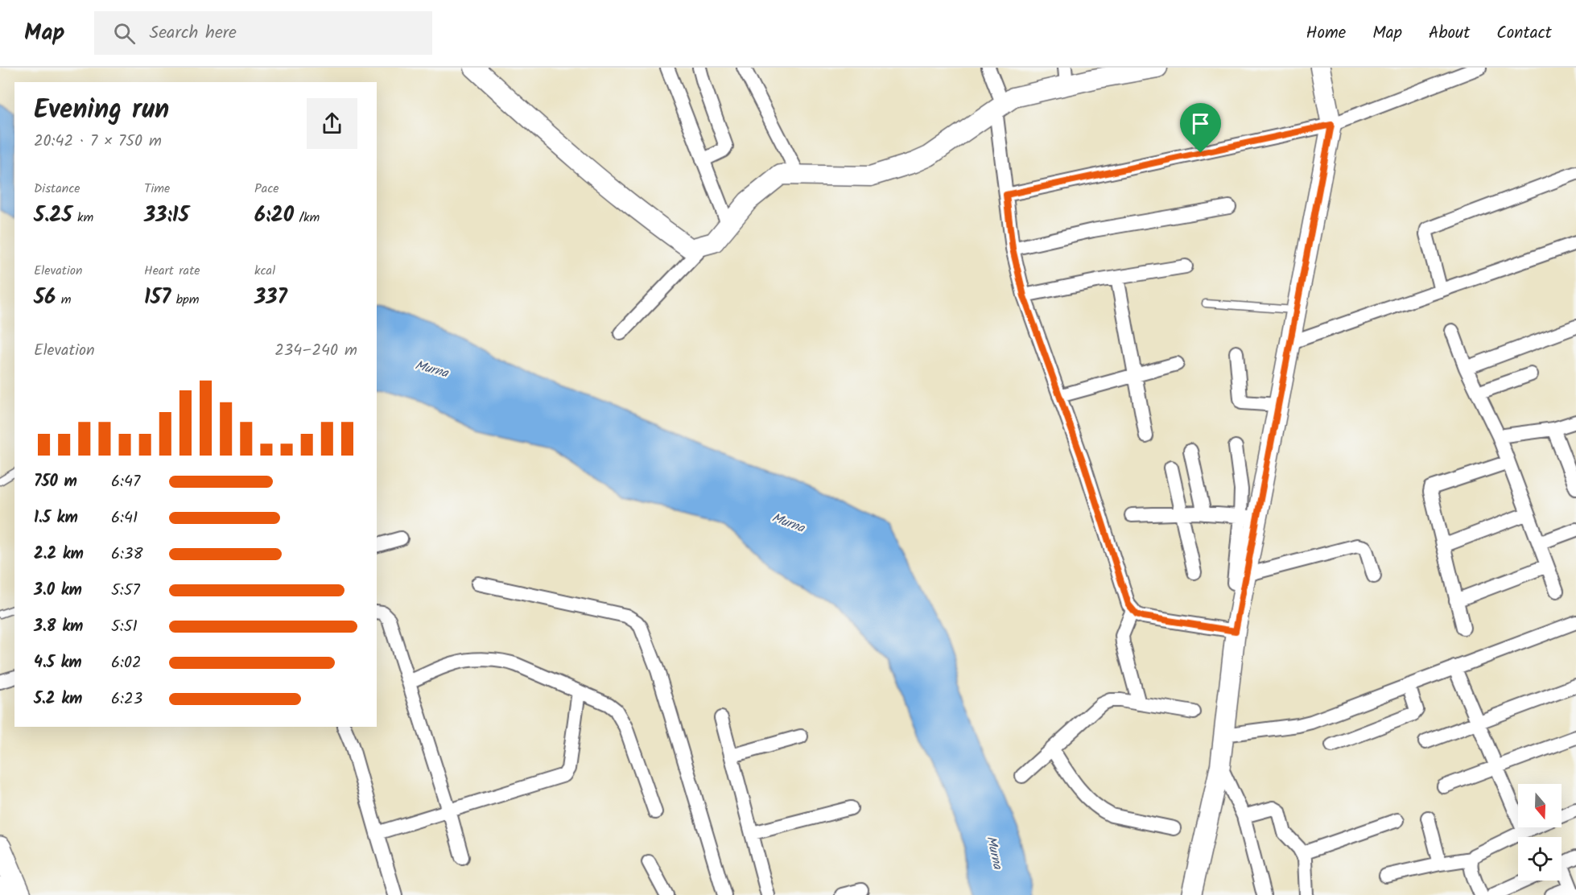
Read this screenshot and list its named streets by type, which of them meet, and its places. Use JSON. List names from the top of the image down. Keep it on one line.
{"water":["Murna"],"north":"bottom","page":{"header":"Map","search":"Search here","nav":["Home","Map","About","Contact"],"heading":["Evening run","20:42 · 7 × 750 m"],"stats":[["Distance","5.25 km"],["Time","33:15"],["Pace","6:20 /km"],["Elevation","56 m"],["Heart rate","157 bpm"],["kcal","337"]],"chart":["Elevation","234–240 m"],"list":[{"name":"750 m","note":"6:47"},{"name":"1.5 km","note":"6:41"},{"name":"2.2 km","note":"6:38"},{"name":"3.0 km","note":"5:57"},{"name":"3.8 km","note":"5:51"},{"name":"4.5 km","note":"6:02"},{"name":"5.2 km","note":"6:23"}]}}
